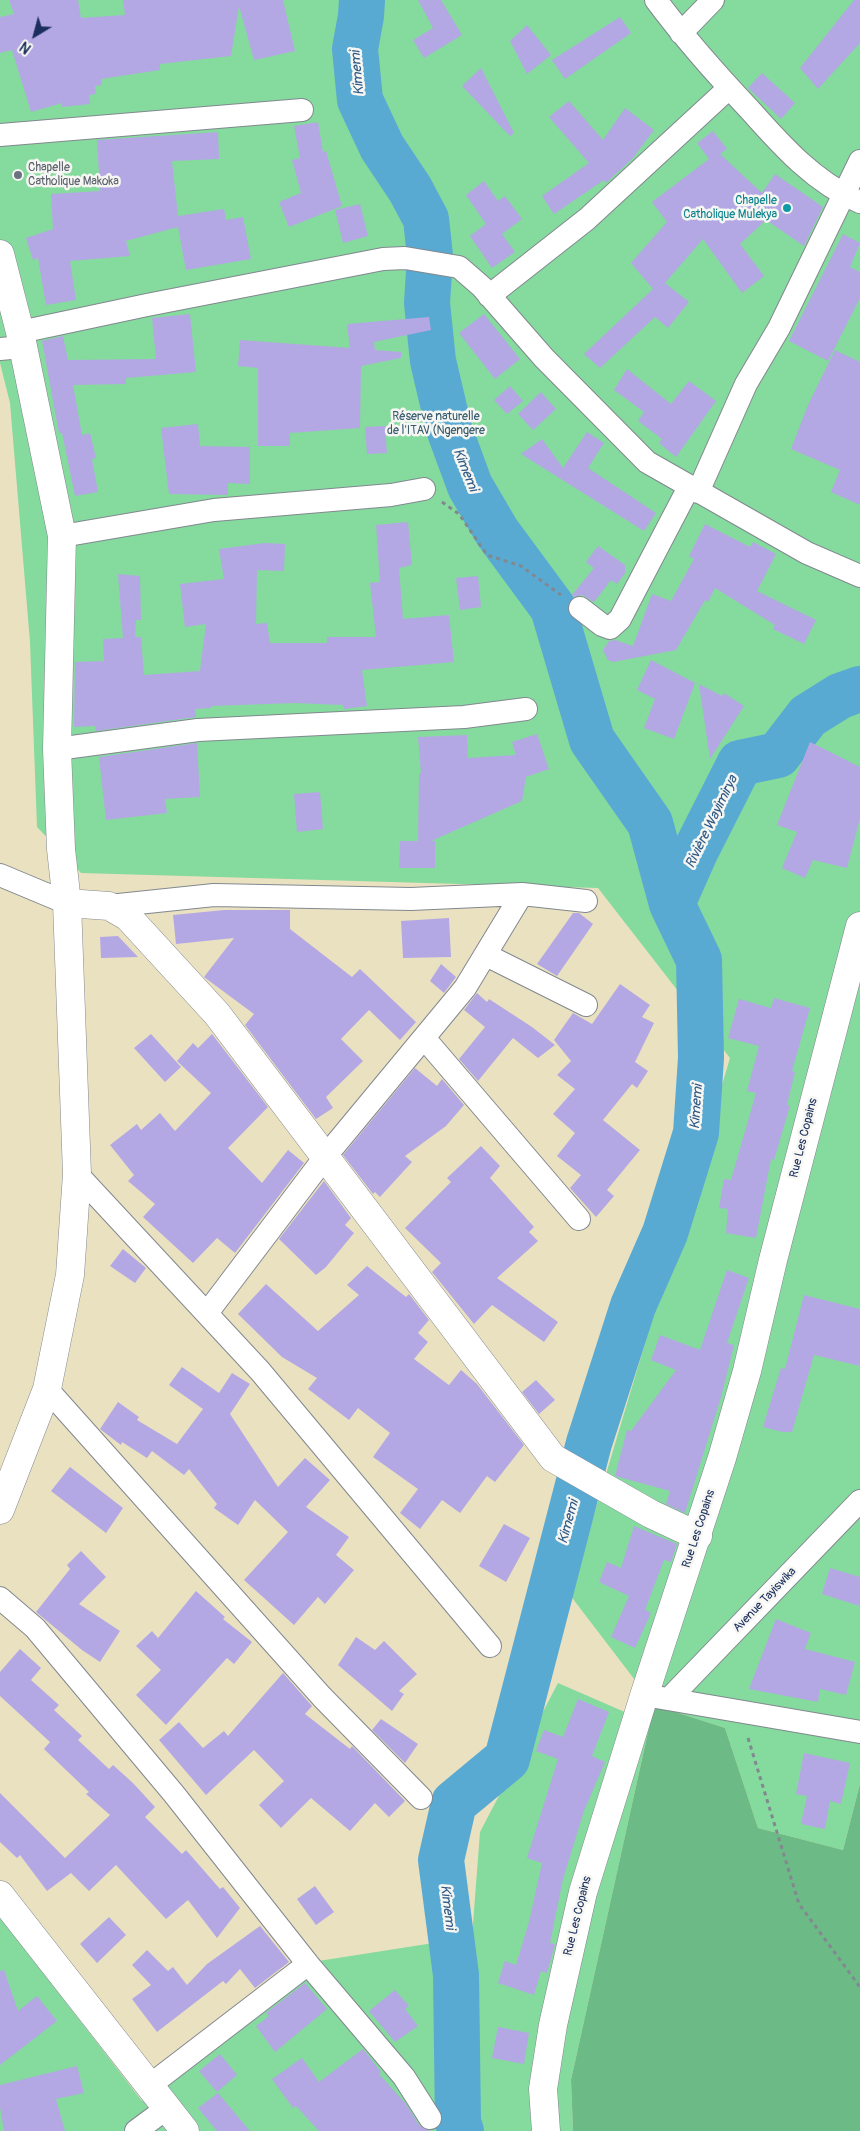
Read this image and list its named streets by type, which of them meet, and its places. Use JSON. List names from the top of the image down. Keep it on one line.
{"streets":{"street":["Rue Les Copains","Avenue Tayiswika"]},"crossings":[["Rue Les Copains","Avenue Tayiswika"]],"water":["Kimemi","Rivière Wayimirya"],"parks":["Réserve naturelle de l'ITAV (Ngengere"],"places":["Chapelle Catholique Makoka","Chapelle Catholique Mulekya"],"north":"bottom left"}
